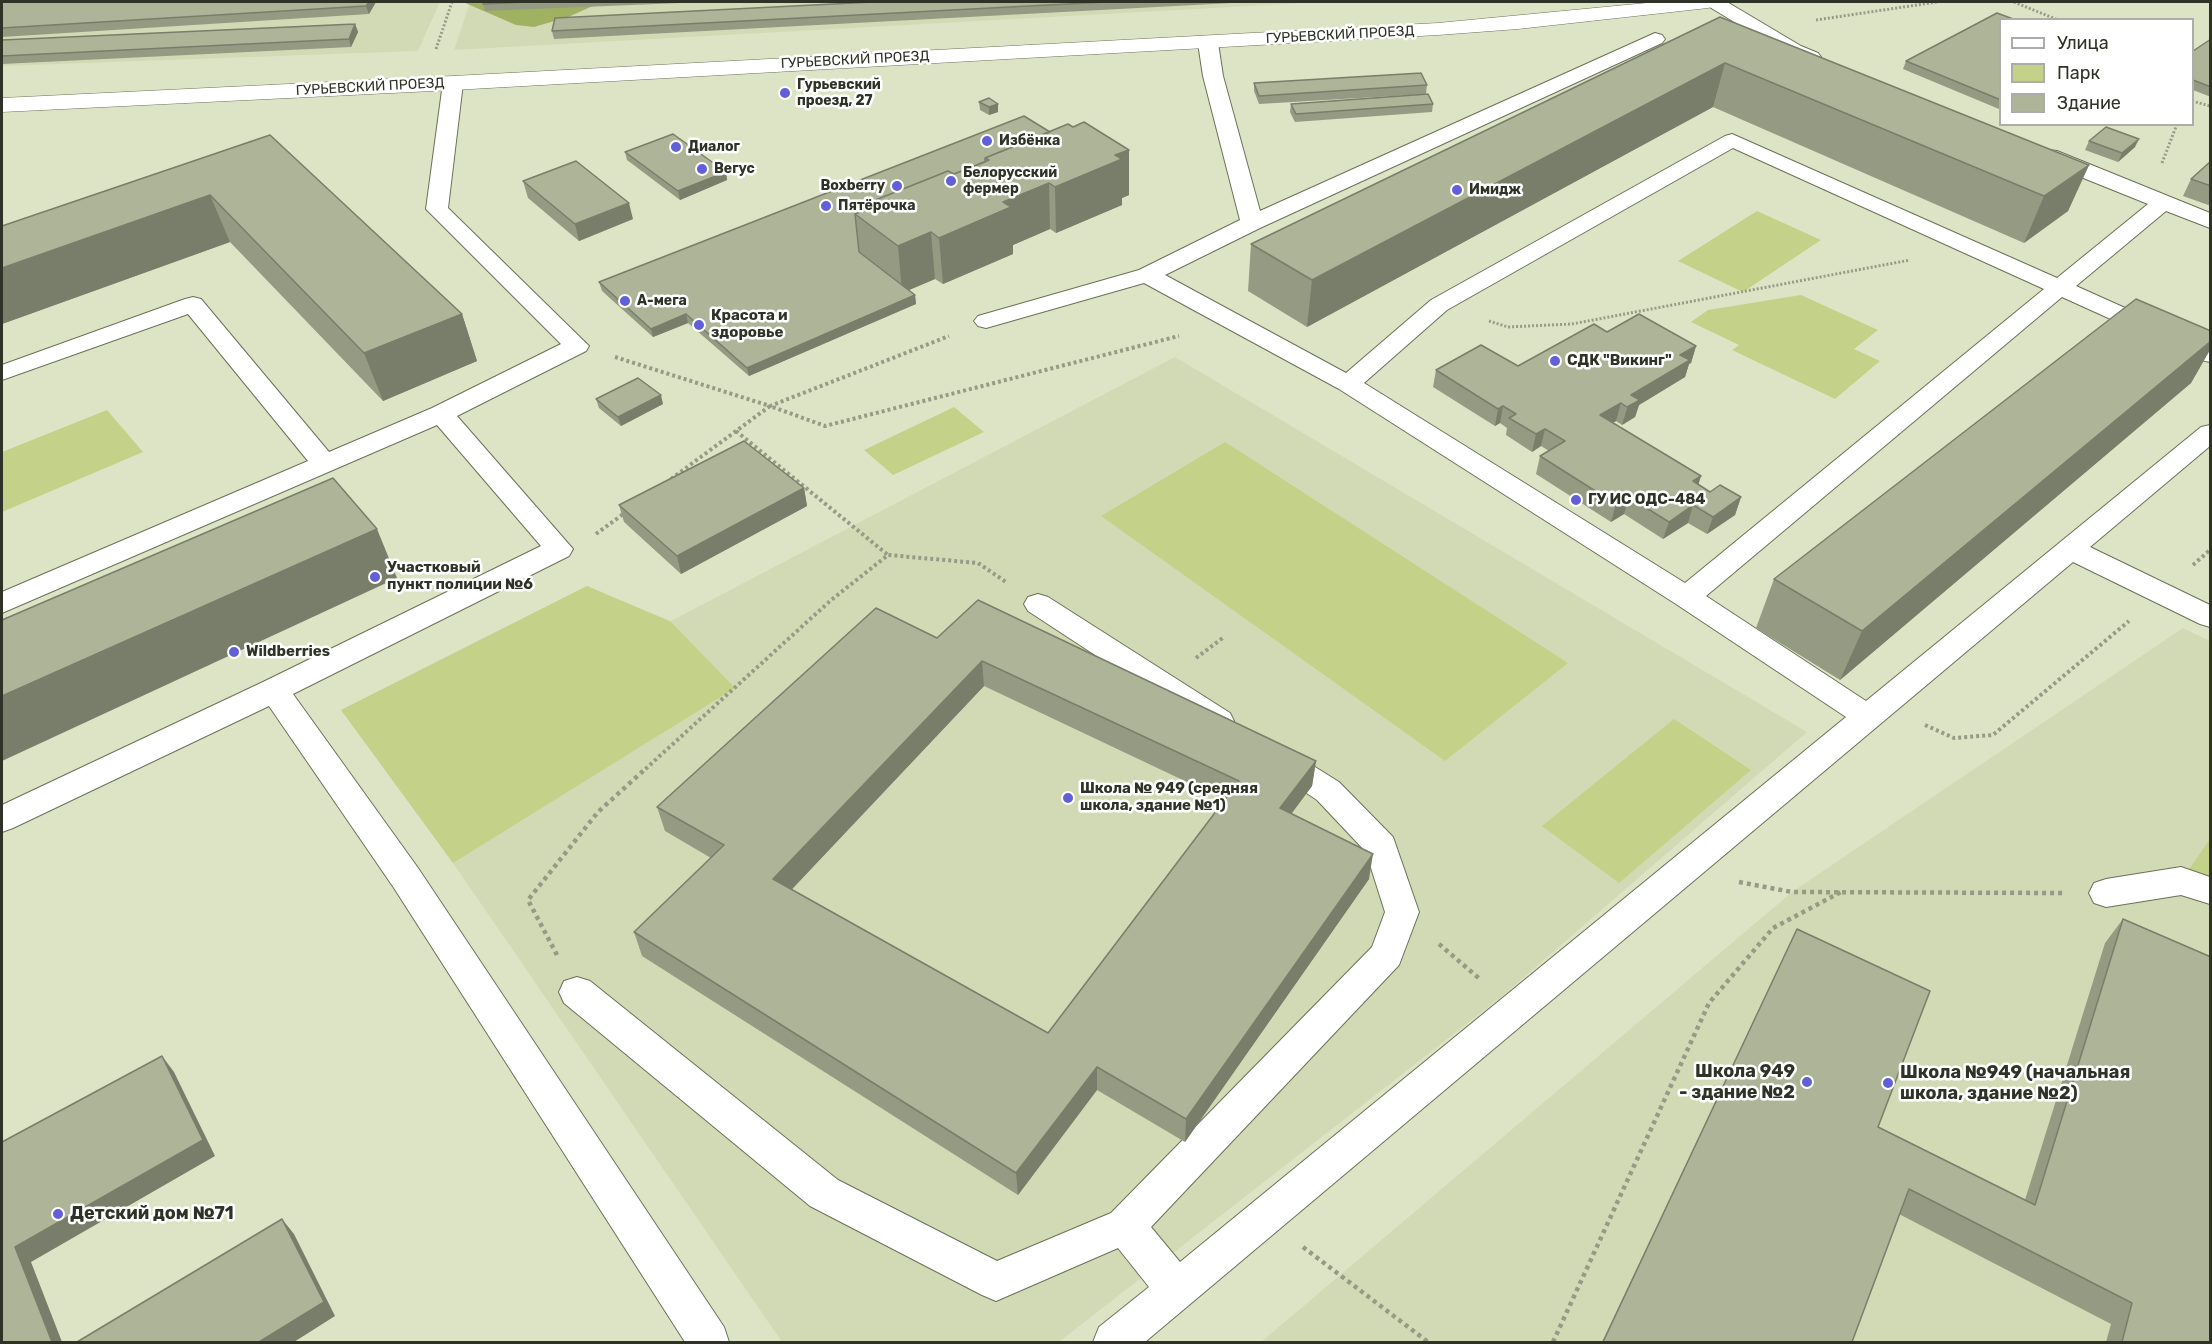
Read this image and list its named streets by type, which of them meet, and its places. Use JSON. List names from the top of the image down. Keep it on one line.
{"streets":{"street":["ГУРЬЕВСКИЙ ПРОЕЗД"]},"places":["Гурьевский проезд, 27","Избёнка","Диалог","Вегус","Белорусский фермер","Boxberry","Имидж","Пятёрочка","А-мега","Красота и здоровье","СДК \"Викинг\"","ГУ ИС ОДС-484","Участковый пункт полиции №6","Wildberries","Школа № 949 (средняя школа, здание №1)","Школа 949 - здание №2","Школа №949 (начальная школа, здание №2)","Детский дом №71"],"legend":["Улица","Парк","Здание"]}
